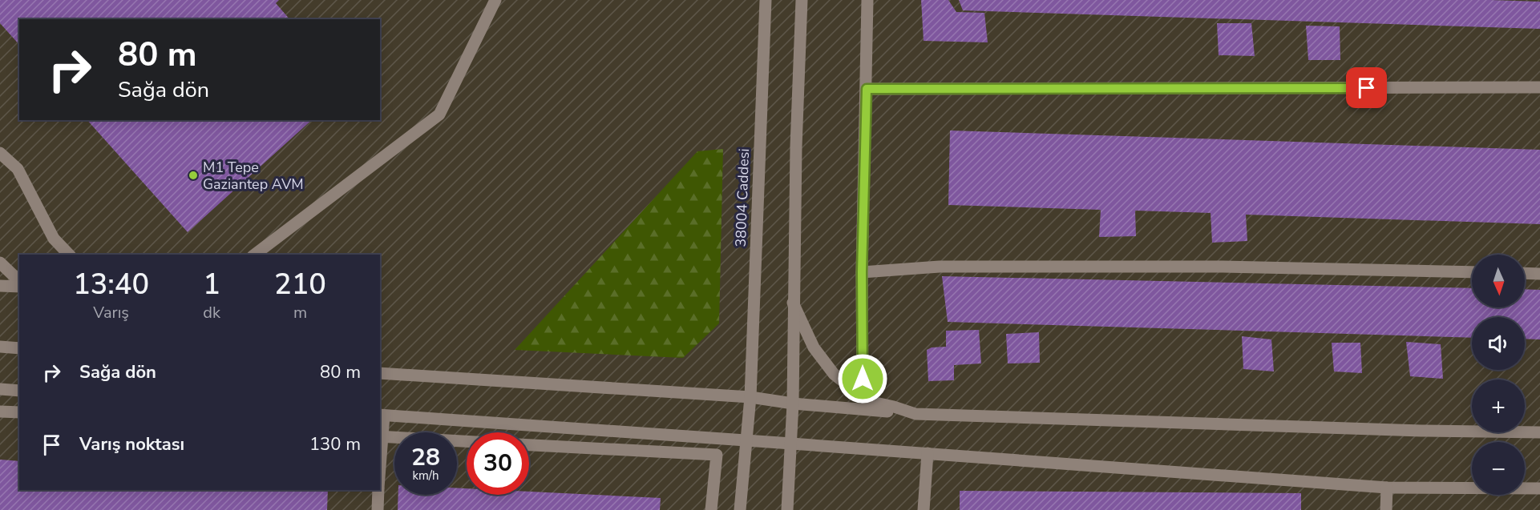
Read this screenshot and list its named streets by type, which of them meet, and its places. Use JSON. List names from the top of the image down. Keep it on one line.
{"streets":{"street":["38004 Caddesi"]},"places":["M1 Tepe Gaziantep AVM"],"north":"bottom","page":{"turn":["80 m","Sağa dön"],"map_buttons":["+","−"],"eta":["13:40","Varış","1","dk","210","m"],"list":[{"name":"Sağa dön","value":"80 m"},{"name":"Varış noktası","value":"130 m"}],"speed":"28 km/h","limit":"30"}}
